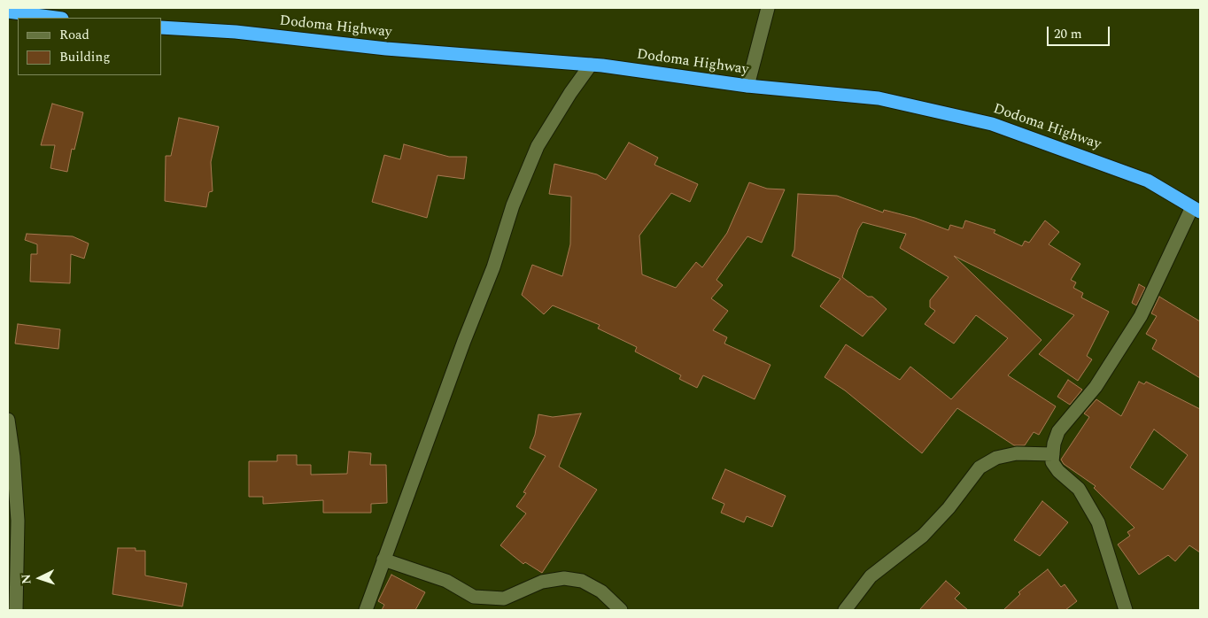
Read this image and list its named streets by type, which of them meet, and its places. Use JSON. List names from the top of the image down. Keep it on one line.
{"streets":{"highway":["Dodoma Highway"]},"legend":["Road","Building"],"scale_bar":"20 m","north":"left"}
